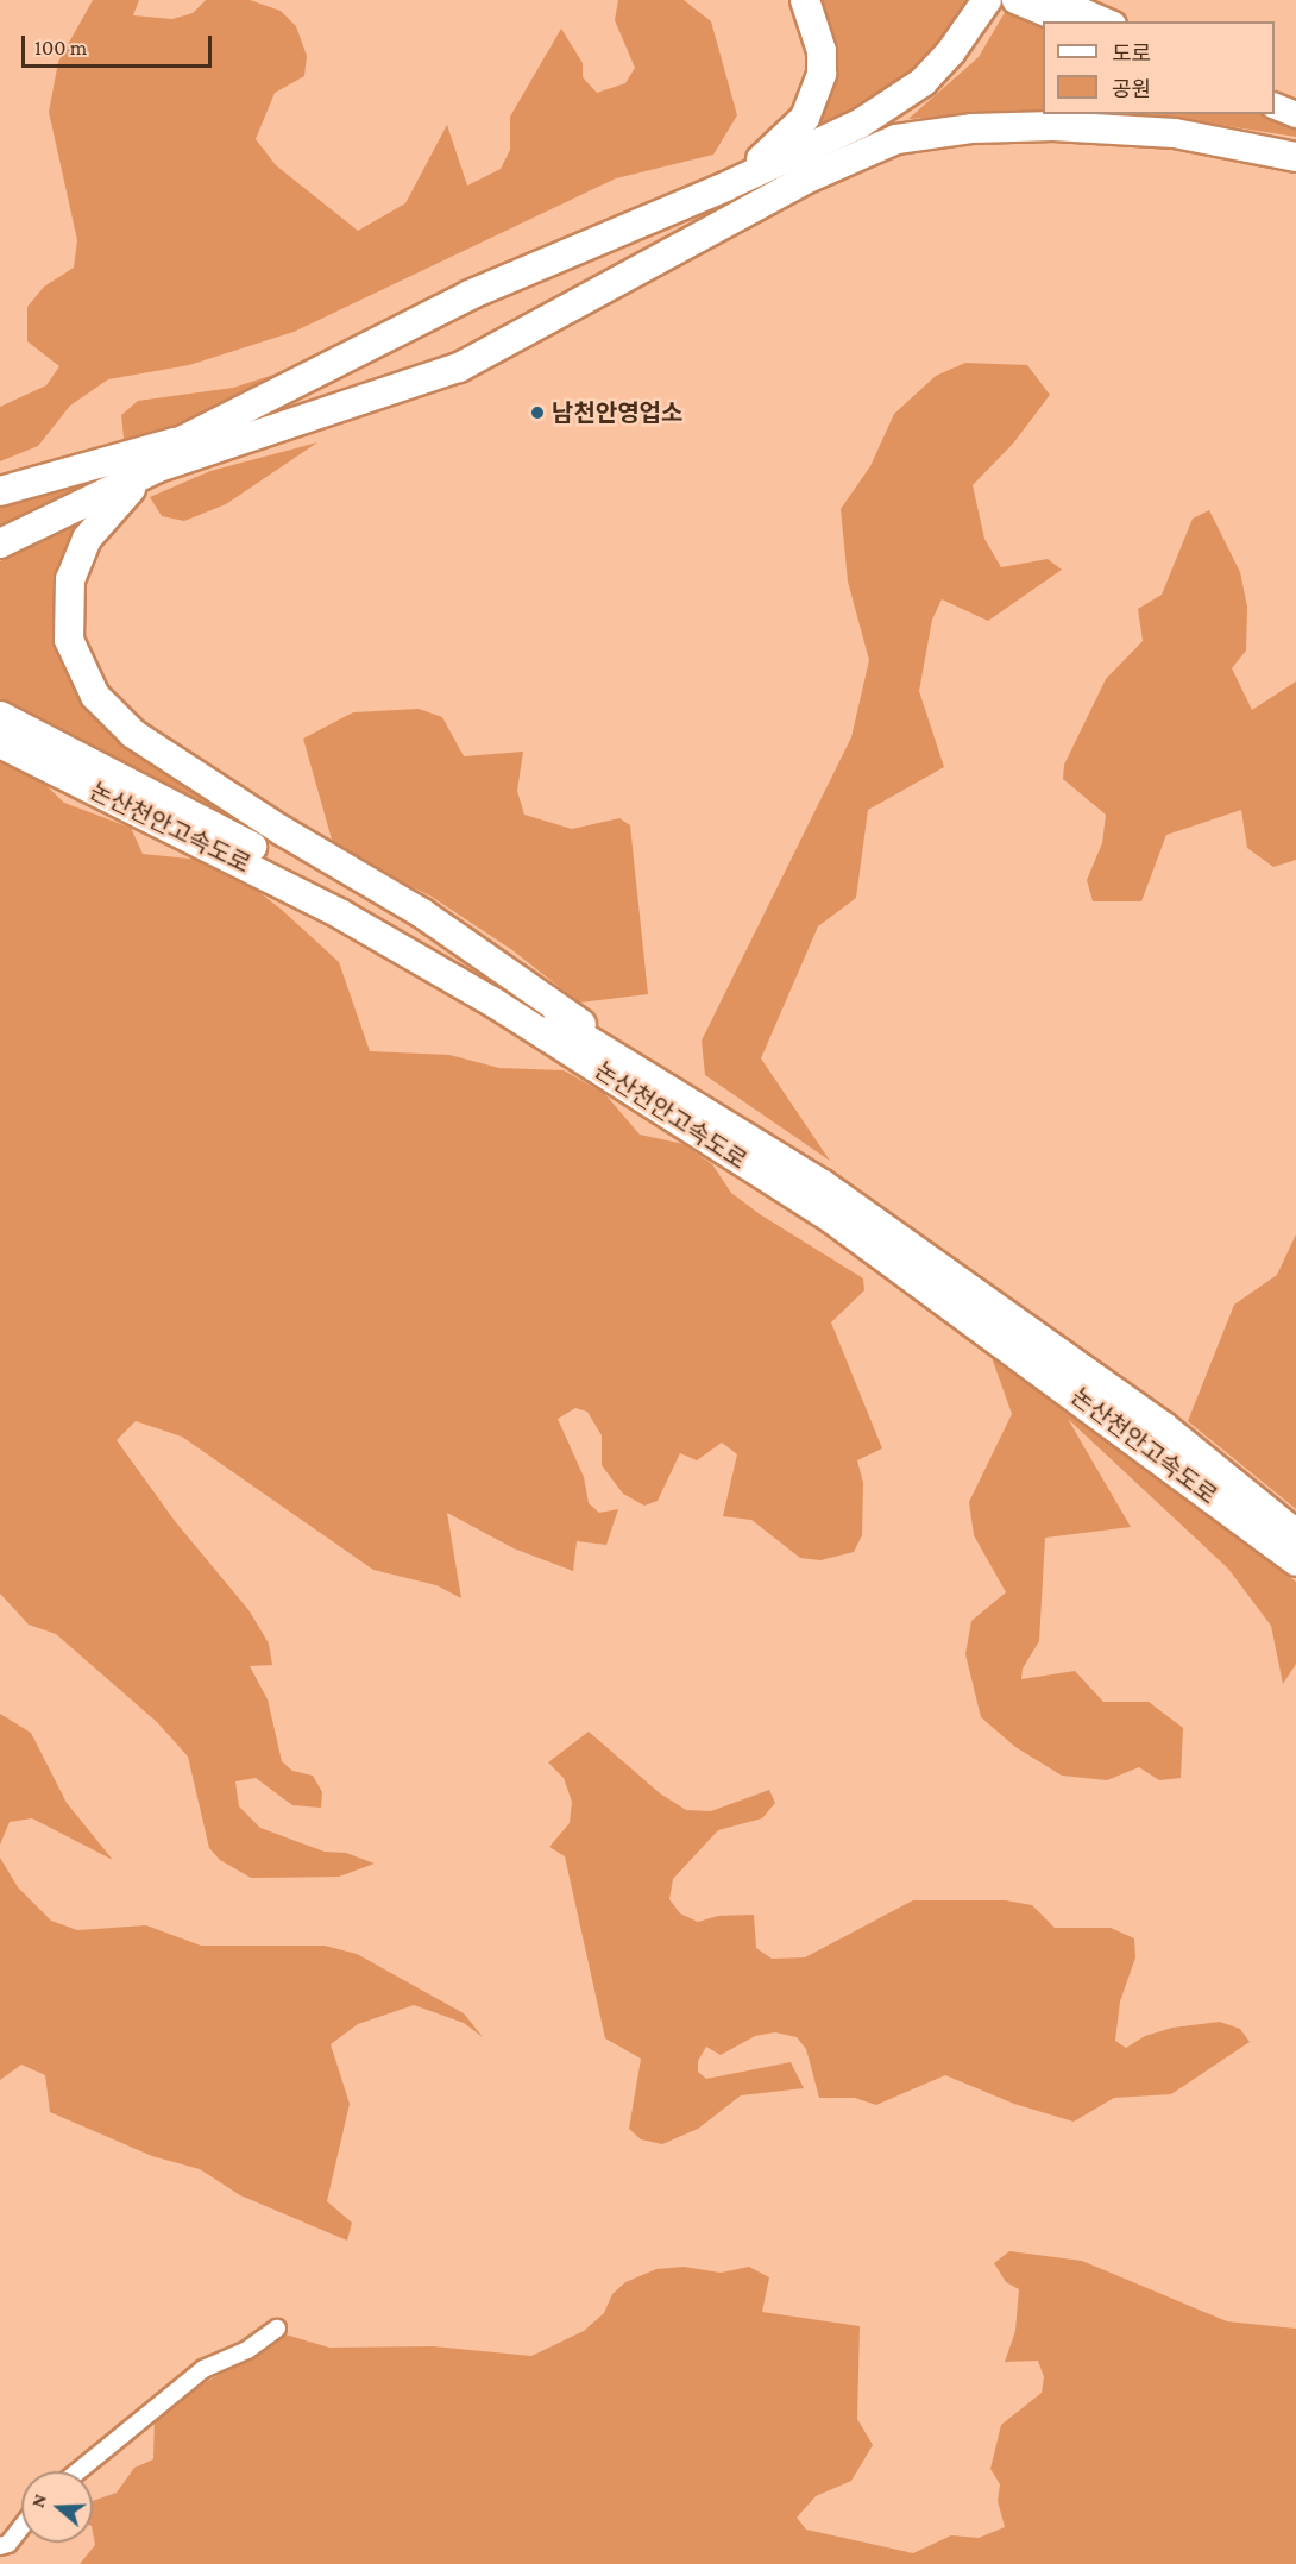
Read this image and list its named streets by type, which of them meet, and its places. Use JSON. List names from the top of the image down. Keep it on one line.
{"streets":{"highway":["논산천안고속도로"]},"places":["남천안영업소"],"legend":["도로","공원"],"scale_bar":"100 m","north":"left"}
